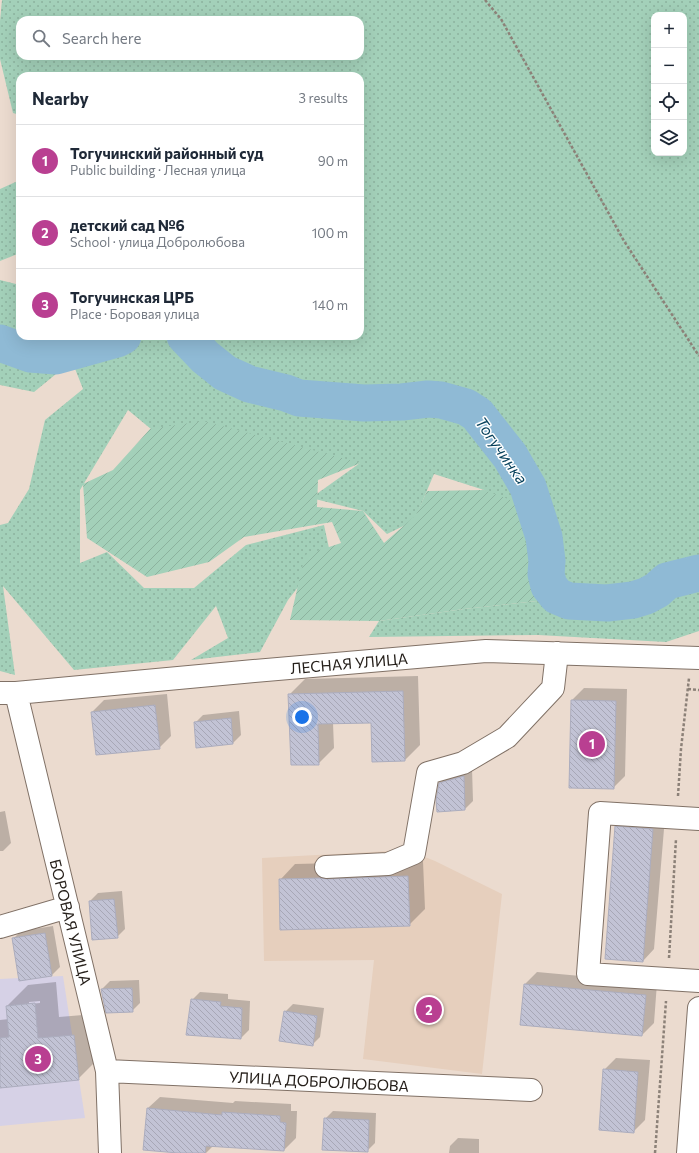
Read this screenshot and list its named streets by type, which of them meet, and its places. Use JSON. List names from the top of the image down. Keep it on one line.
{"streets":{"street":["ЛЕСНАЯ УЛИЦА","БОРОВАЯ УЛИЦА","УЛИЦА ДОБРОЛЮБОВА"]},"crossings":[["ЛЕСНАЯ УЛИЦА","БОРОВАЯ УЛИЦА"],["БОРОВАЯ УЛИЦА","УЛИЦА ДОБРОЛЮБОВА"]],"water":["Тогучинка"],"page":{"map_buttons":["+","−"],"search":"Search here","heading":["Nearby","3 results"],"list":[{"mark":"1","name":"Тогучинский районный суд","note":"Public building · Лесная улица","value":"90 m"},{"mark":"2","name":"детский сад №6","note":"School · улица Добролюбова","value":"100 m"},{"mark":"3","name":"Тогучинская ЦРБ","note":"Place · Боровая улица","value":"140 m"}],"pins":["1","2","3"]}}
